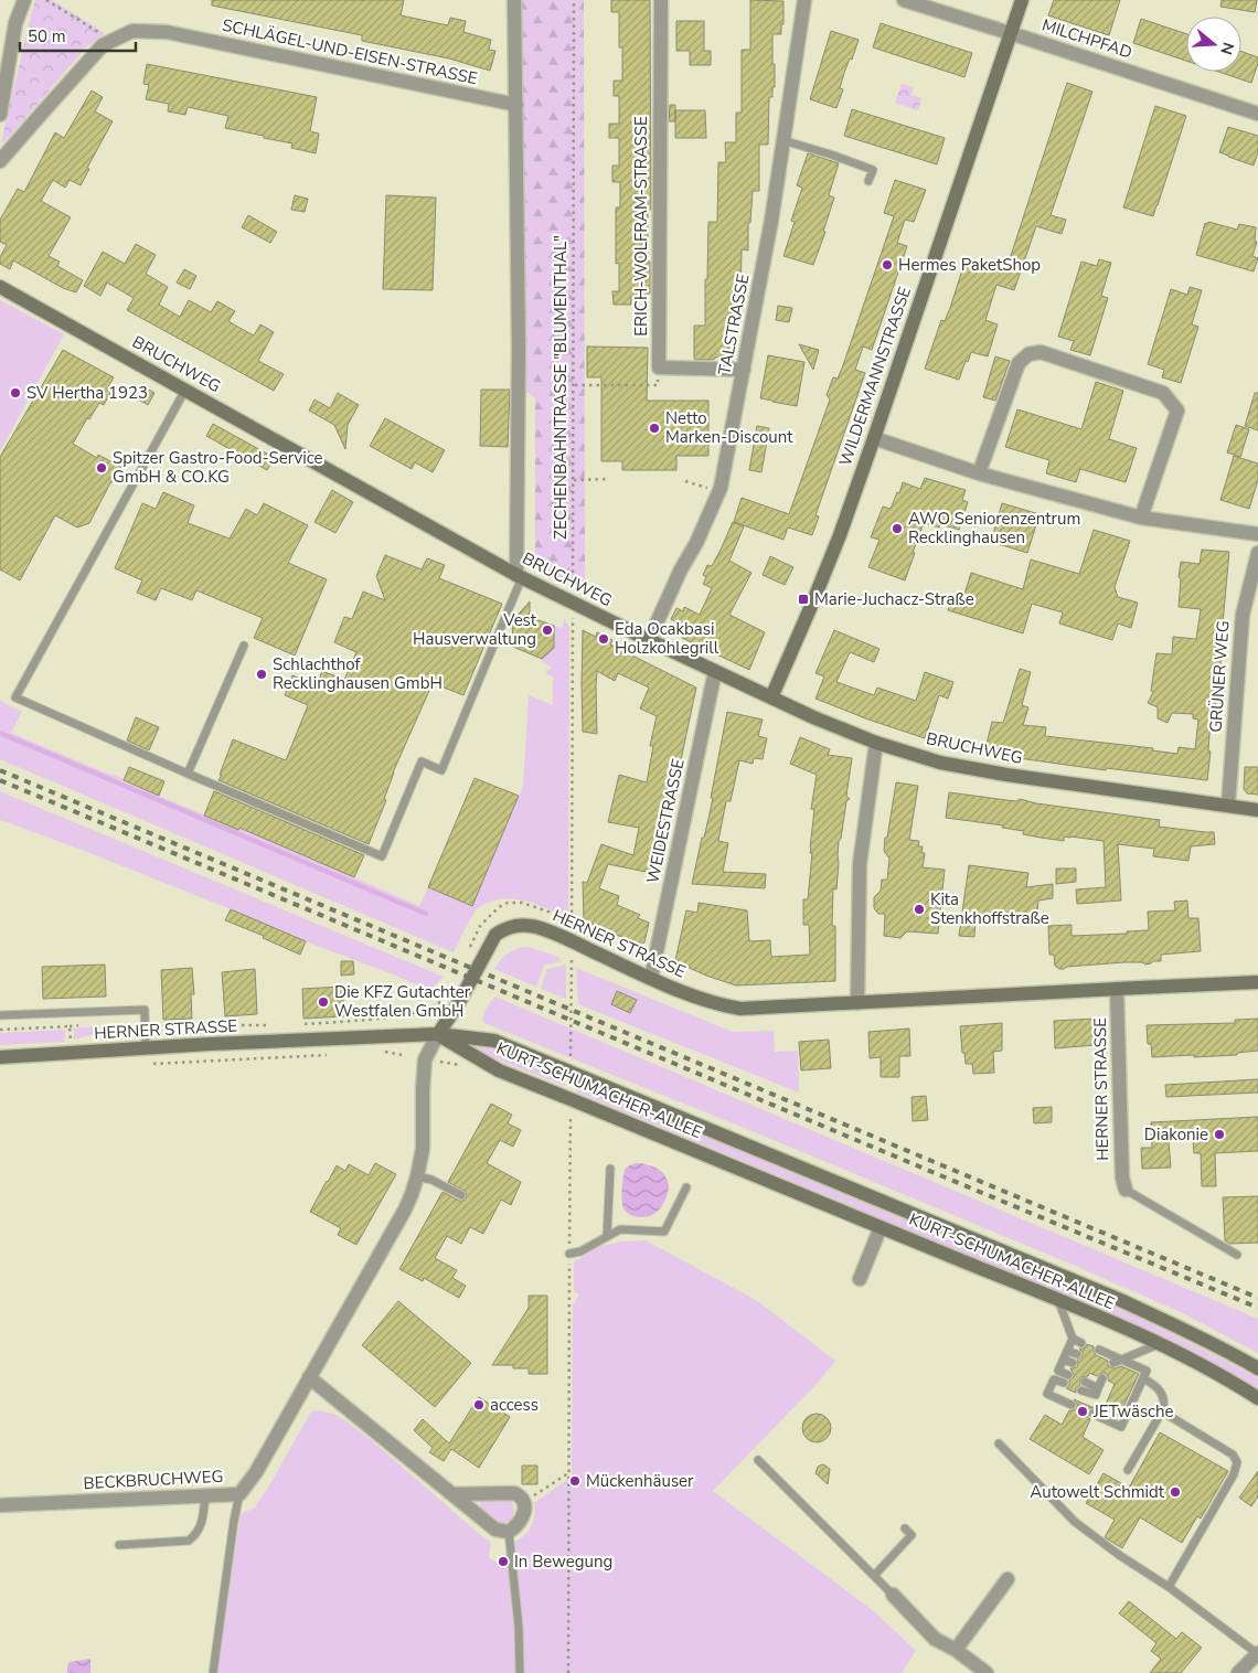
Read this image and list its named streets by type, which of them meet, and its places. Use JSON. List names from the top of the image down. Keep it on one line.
{"streets":{"main road":["BRUCHWEG","WILDERMANNSTRASSE","HERNER STRASSE","KURT-SCHUMACHER-ALLEE"],"street":["MILCHPFAD","SCHLÄGEL-UND-EISEN-STRASSE","ERICH-WOLFRAM-STRASSE","TALSTRASSE","GRÜNER WEG","WEIDESTRASSE","BECKBRUCHWEG"],"path":["ZECHENBAHNTRASSE \"BLUMENTHAL\""]},"crossings":[["MILCHPFAD","WILDERMANNSTRASSE"],["TALSTRASSE","BRUCHWEG"],["BRUCHWEG","WILDERMANNSTRASSE"],["BRUCHWEG","ZECHENBAHNTRASSE \"BLUMENTHAL\""],["BRUCHWEG","GRÜNER WEG"],["BRUCHWEG","WEIDESTRASSE"],["ZECHENBAHNTRASSE \"BLUMENTHAL\"","HERNER STRASSE"],["ZECHENBAHNTRASSE \"BLUMENTHAL\"","KURT-SCHUMACHER-ALLEE"],["WEIDESTRASSE","HERNER STRASSE"],["HERNER STRASSE","KURT-SCHUMACHER-ALLEE"],["HERNER STRASSE","BECKBRUCHWEG"],["KURT-SCHUMACHER-ALLEE","BECKBRUCHWEG"]],"places":{"other":["Hermes PaketShop","SV Hertha 1923","Netto Marken-Discount","Spitzer Gastro-Food-Service GmbH & CO.KG","AWO Seniorenzentrum Recklinghausen","Vest Hausverwaltung","Eda Ocakbasi Holzkohlegrill","Schlachthof Recklinghausen GmbH","Kita Stenkhoffstraße","Die KFZ Gutachter Westfalen GmbH","Diakonie","access","JETwäsche","Mückenhäuser","Autowelt Schmidt","In Bewegung"],"transit":["Marie-Juchacz-Straße"]},"scale_bar":"50 m","north":"right"}
